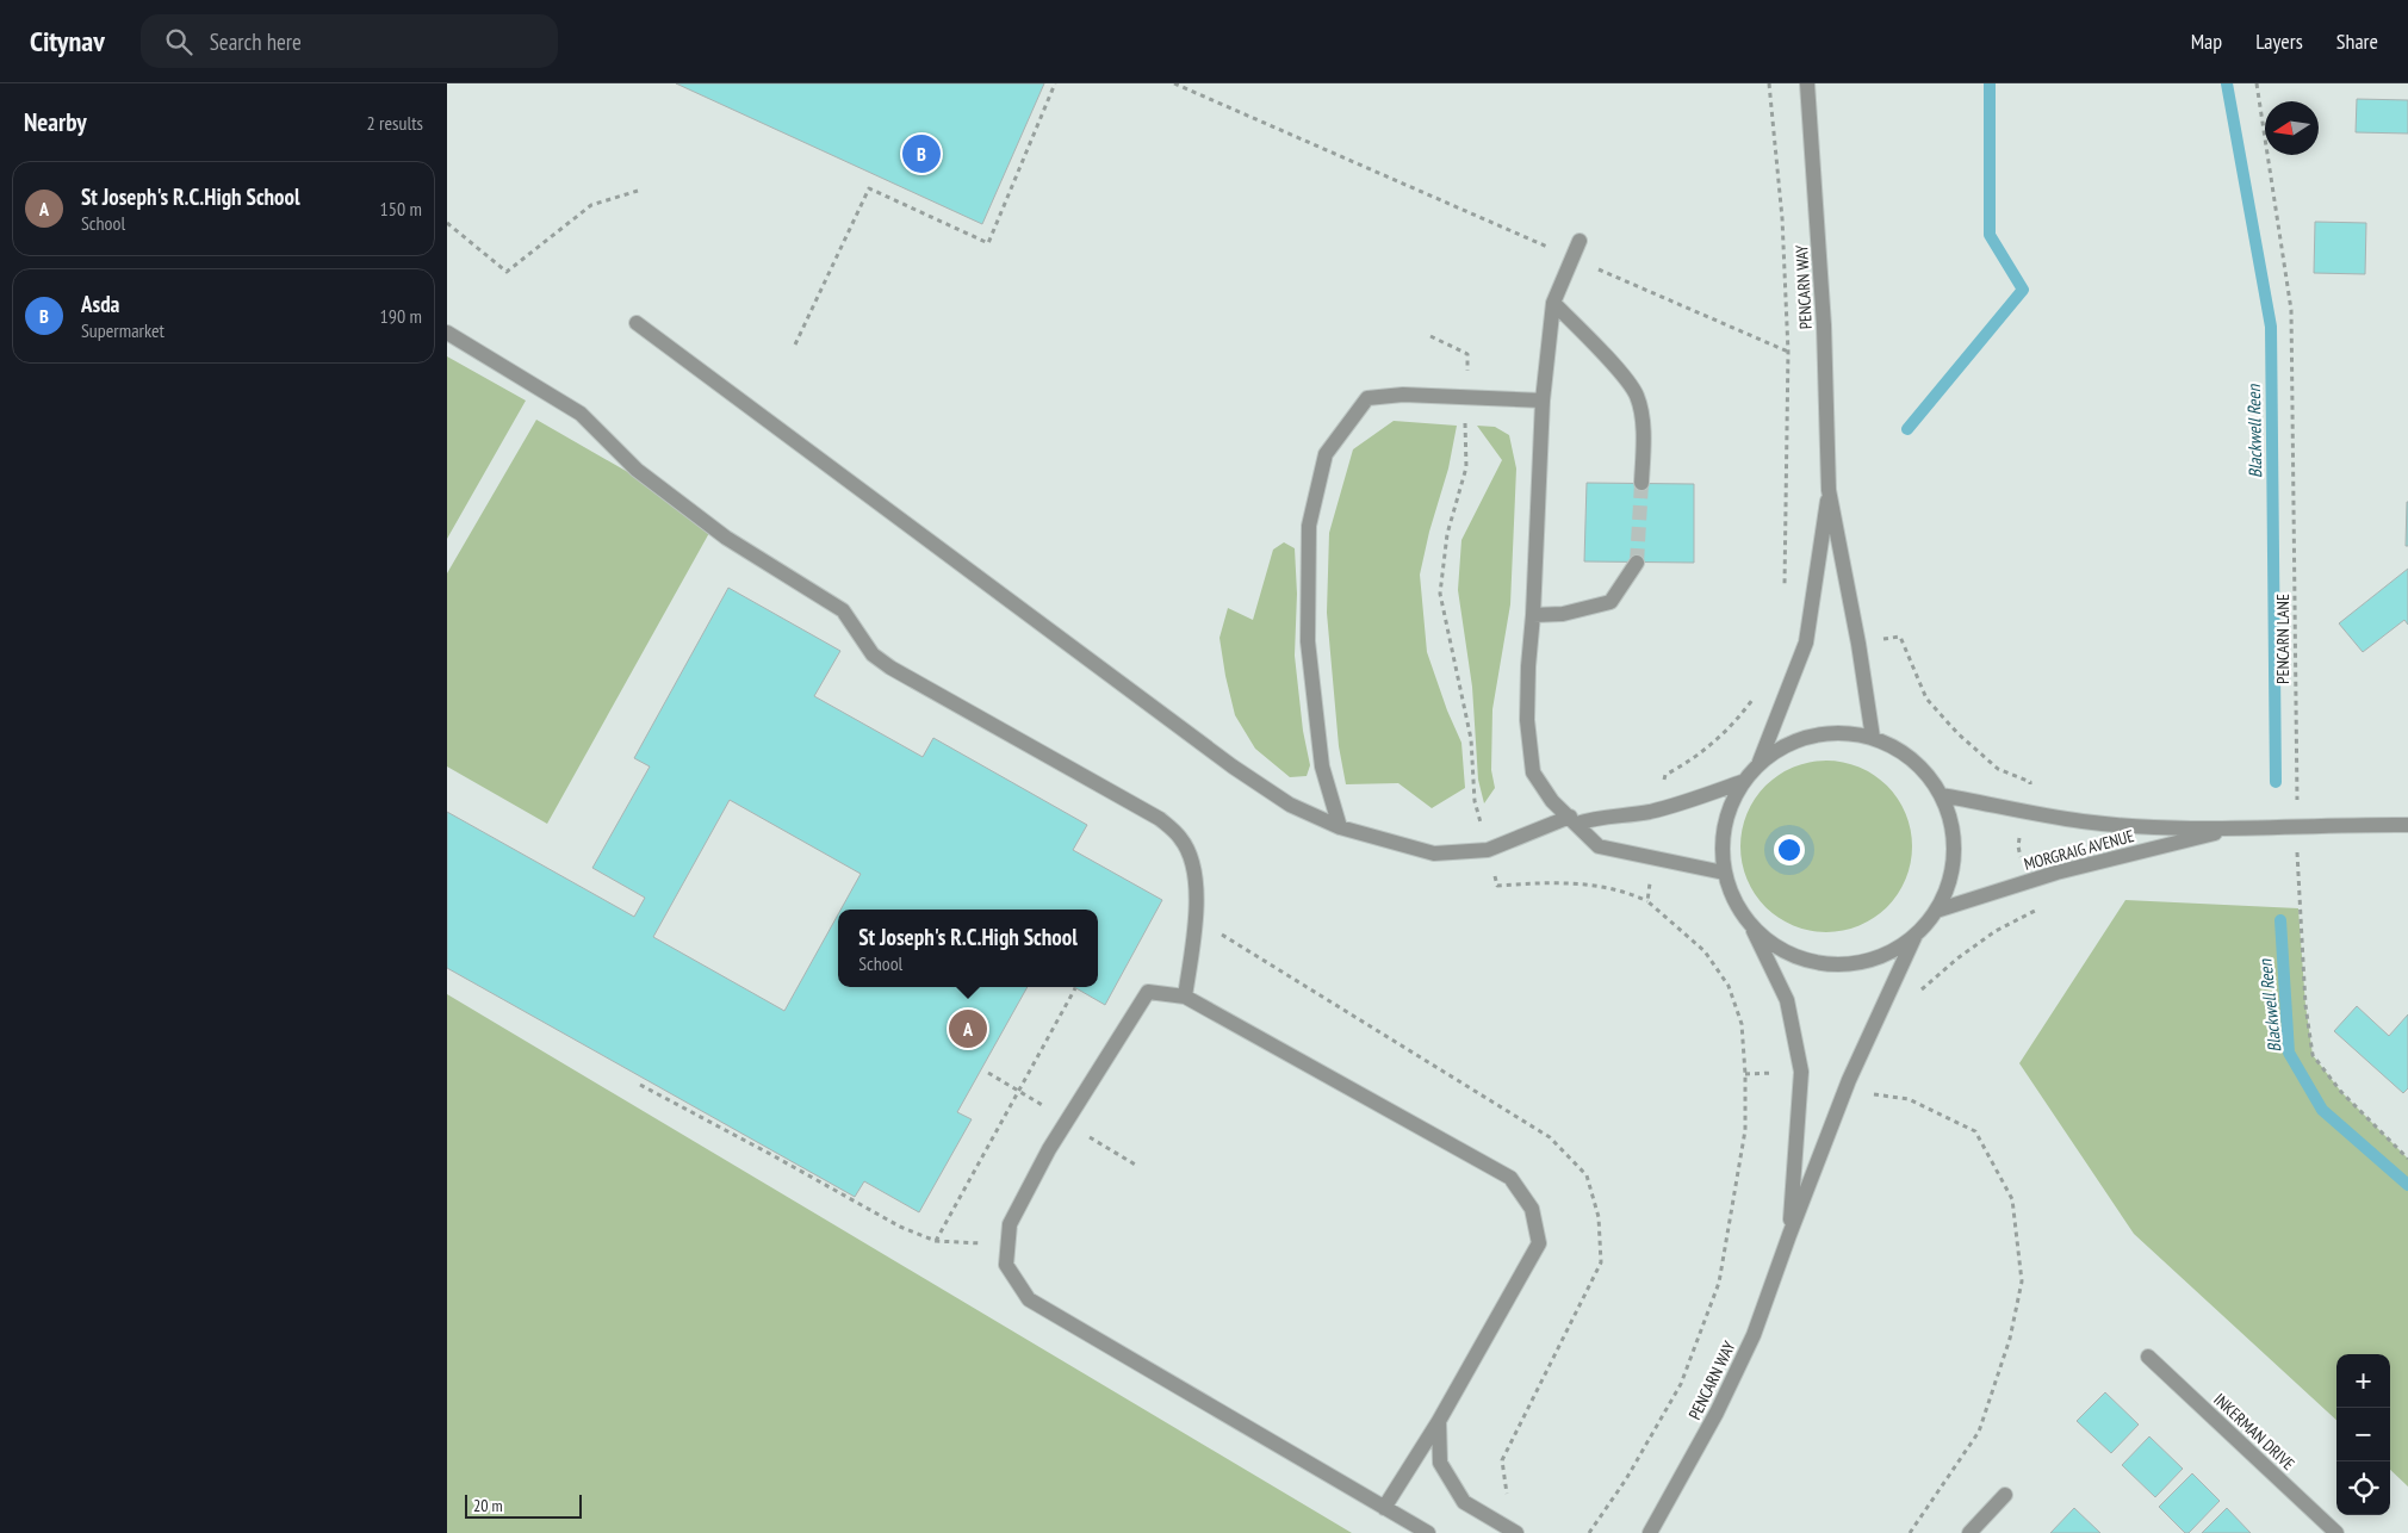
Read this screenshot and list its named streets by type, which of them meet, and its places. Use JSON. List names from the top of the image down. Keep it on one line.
{"streets":{"street":["PENCARN WAY","MORGRAIG AVENUE","INKERMAN DRIVE"],"path":["PENCARN LANE"]},"crossings":[["PENCARN LANE","MORGRAIG AVENUE"]],"water":["Blackwell Reen"],"scale_bar":"20 m","north":"left","page":{"header":"Citynav","search":"Search here","nav":["Map","Layers","Share"],"heading":["Nearby","2 results"],"pins":["B","A"],"list":[{"mark":"A","name":"St Joseph's R.C.High School","note":"School","value":"150 m"},{"mark":"B","name":"Asda","note":"Supermarket","value":"190 m"}],"popup":["St Joseph's R.C.High School","School"],"map_buttons":["+","−"],"scale":"20 m"}}
